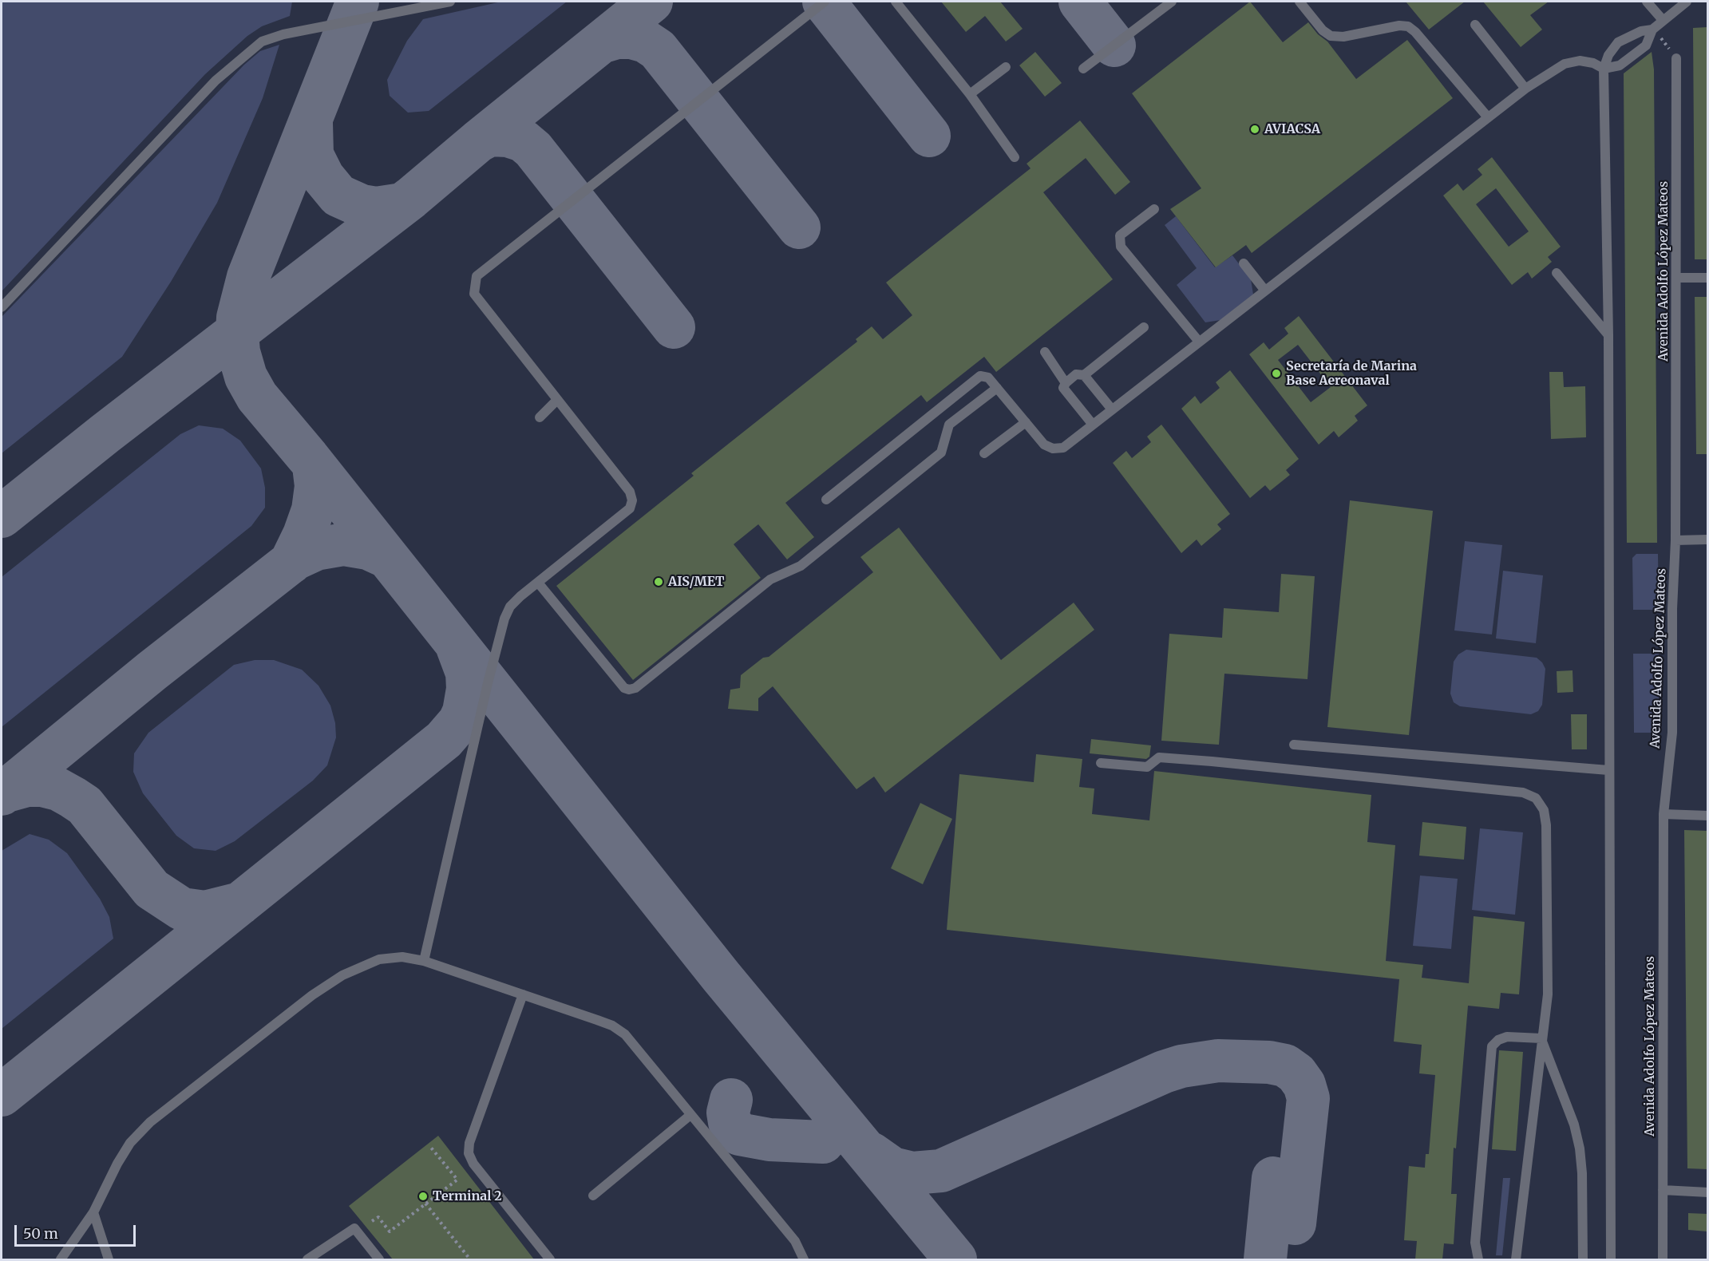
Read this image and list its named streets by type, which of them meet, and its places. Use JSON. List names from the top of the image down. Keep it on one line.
{"streets":{"street":["Avenida Adolfo López Mateos"]},"places":["AVIACSA","Secretaría de Marina Base Aereonaval","AIS/MET","Terminal 2"],"scale_bar":"50 m"}
